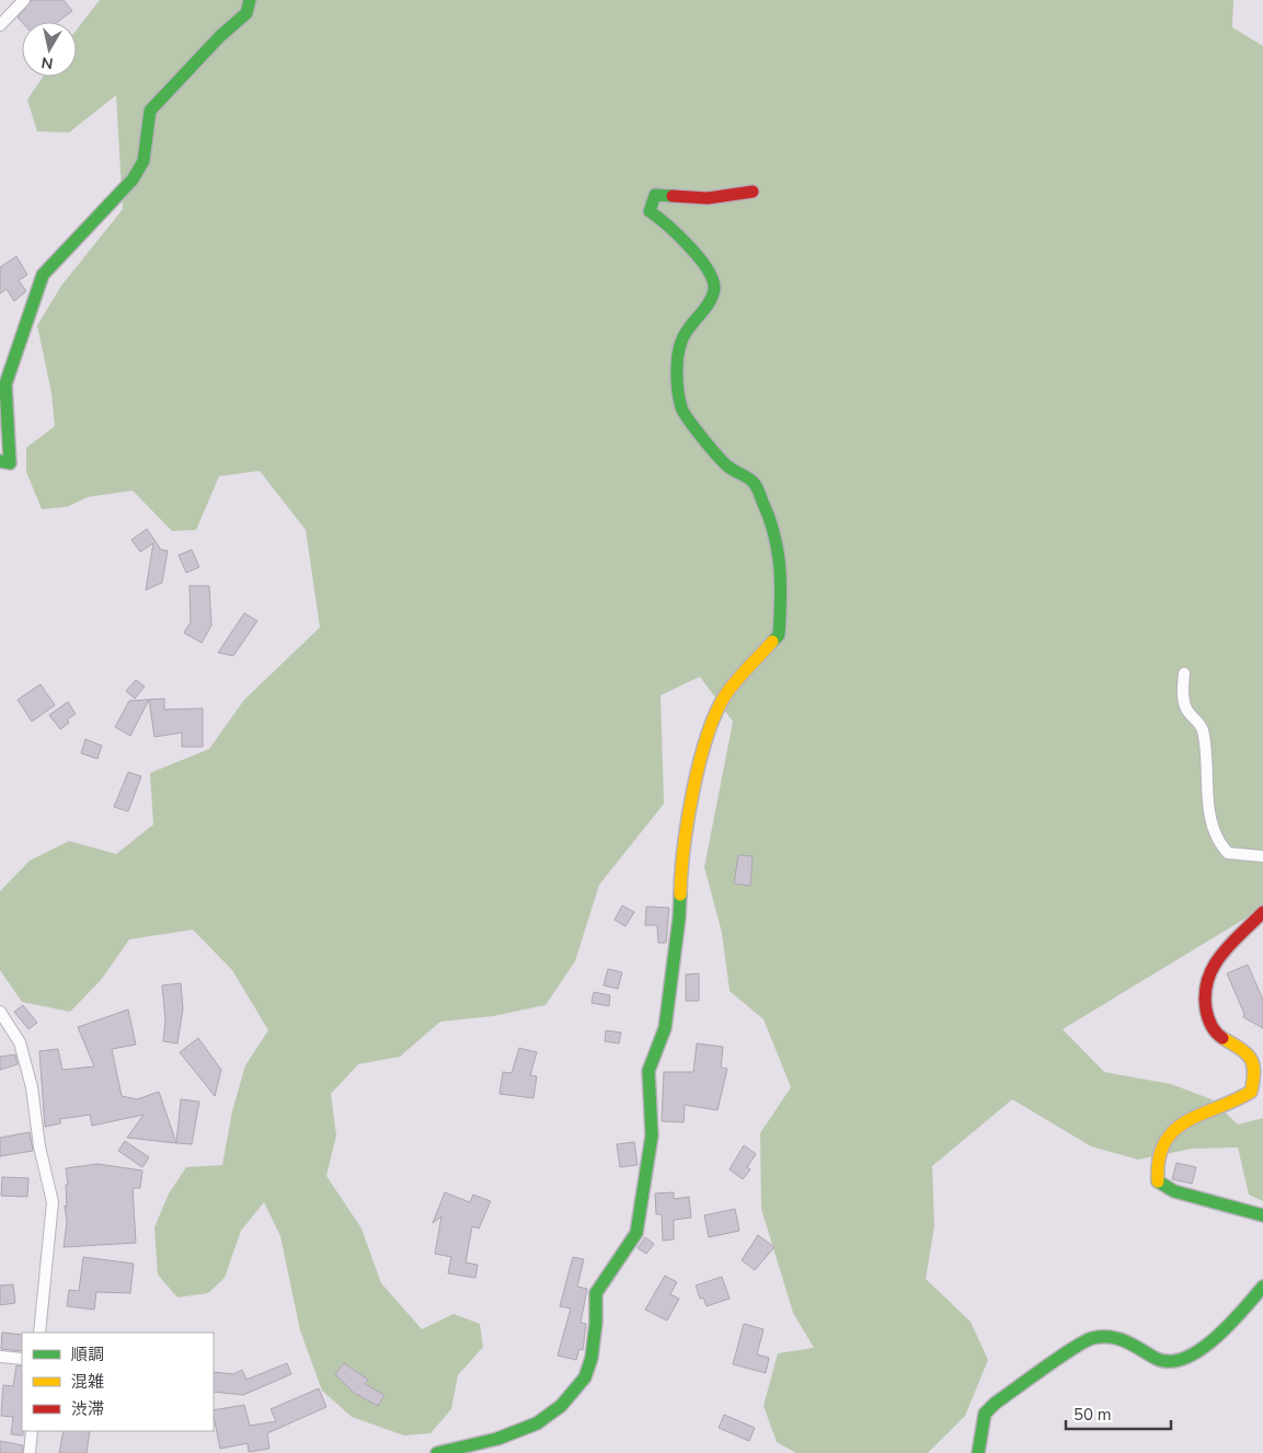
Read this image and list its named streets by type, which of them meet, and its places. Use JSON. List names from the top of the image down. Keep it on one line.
{"legend":["順調","混雑","渋滞"],"scale_bar":"50 m","north":"bottom"}
